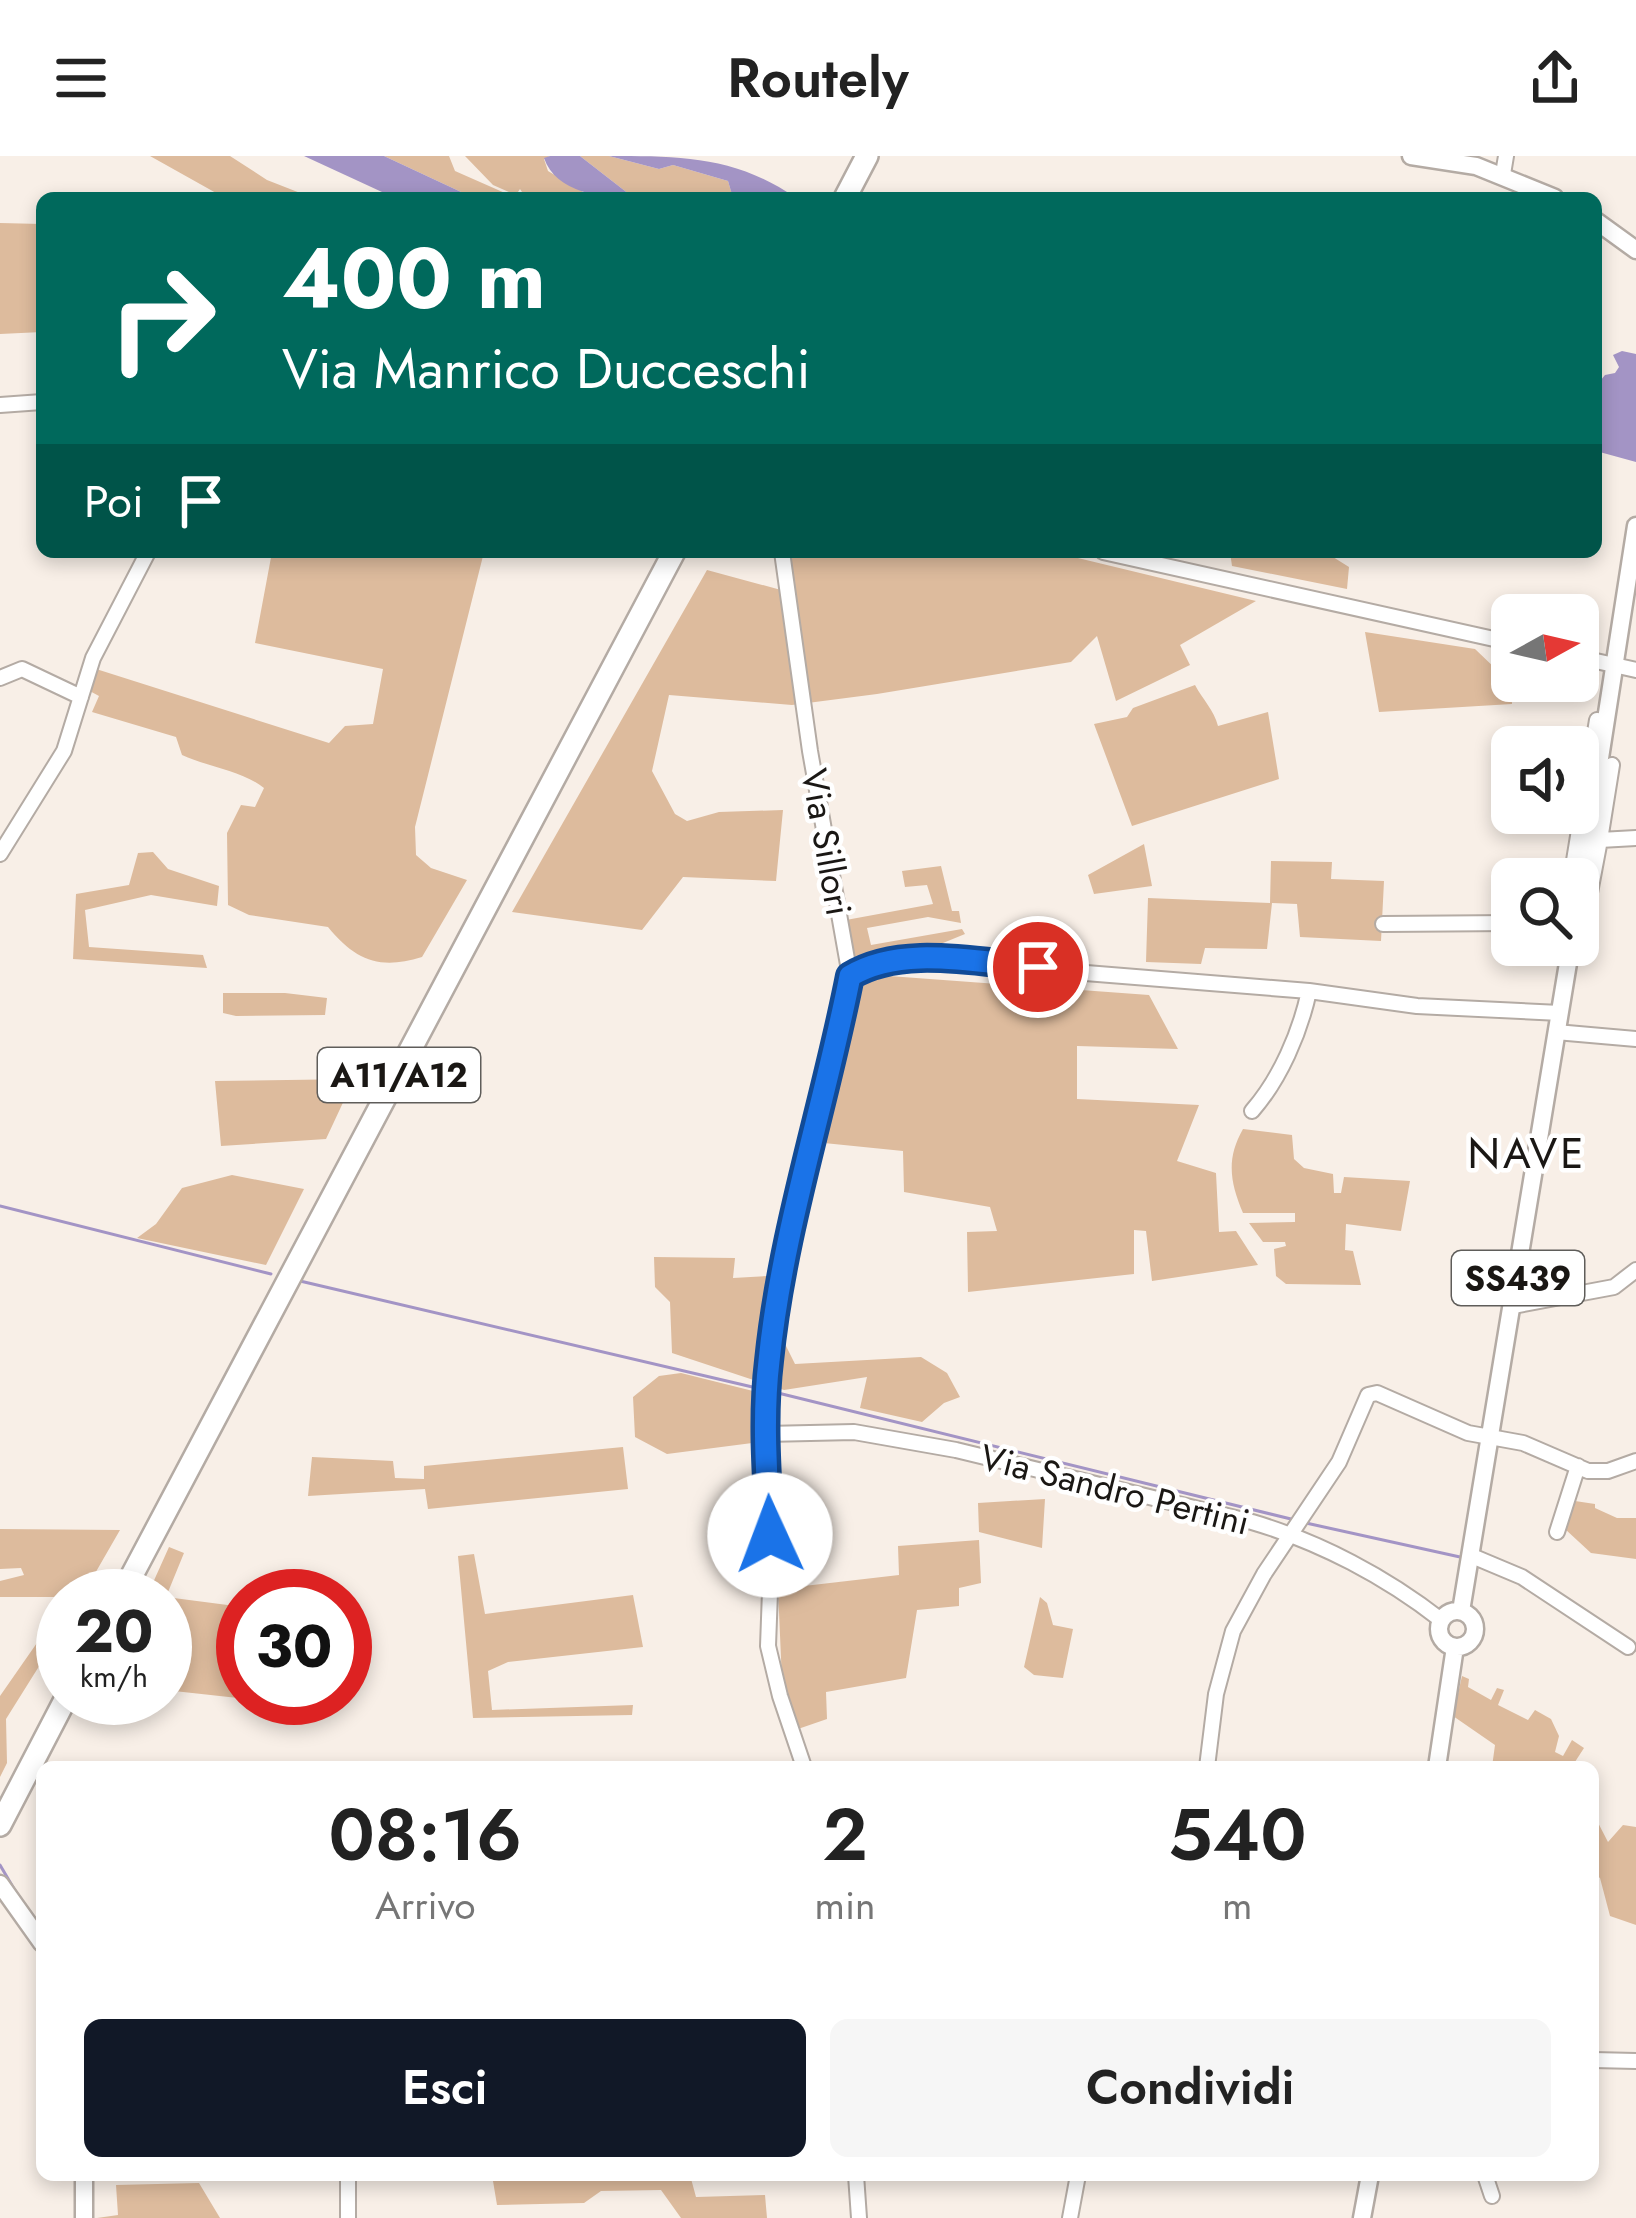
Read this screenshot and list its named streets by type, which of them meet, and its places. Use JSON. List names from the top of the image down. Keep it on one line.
{"streets":{"highway":["A11/A12"],"main road":["SS439"],"street":["Via Sillori","Via Sandro Pertini"]},"crossings":[["Via Sillori","Via Sandro Pertini"],["SS439","Via Sandro Pertini"]],"districts":["NAVE"],"north":"right","page":{"header":"Routely","turn":["400 m","Via Manrico Ducceschi"],"then":"Poi","speed":"20 km/h","limit":"30","eta":["08:16","Arrivo","2","min","540","m"],"buttons":["Esci","Condividi"]}}
